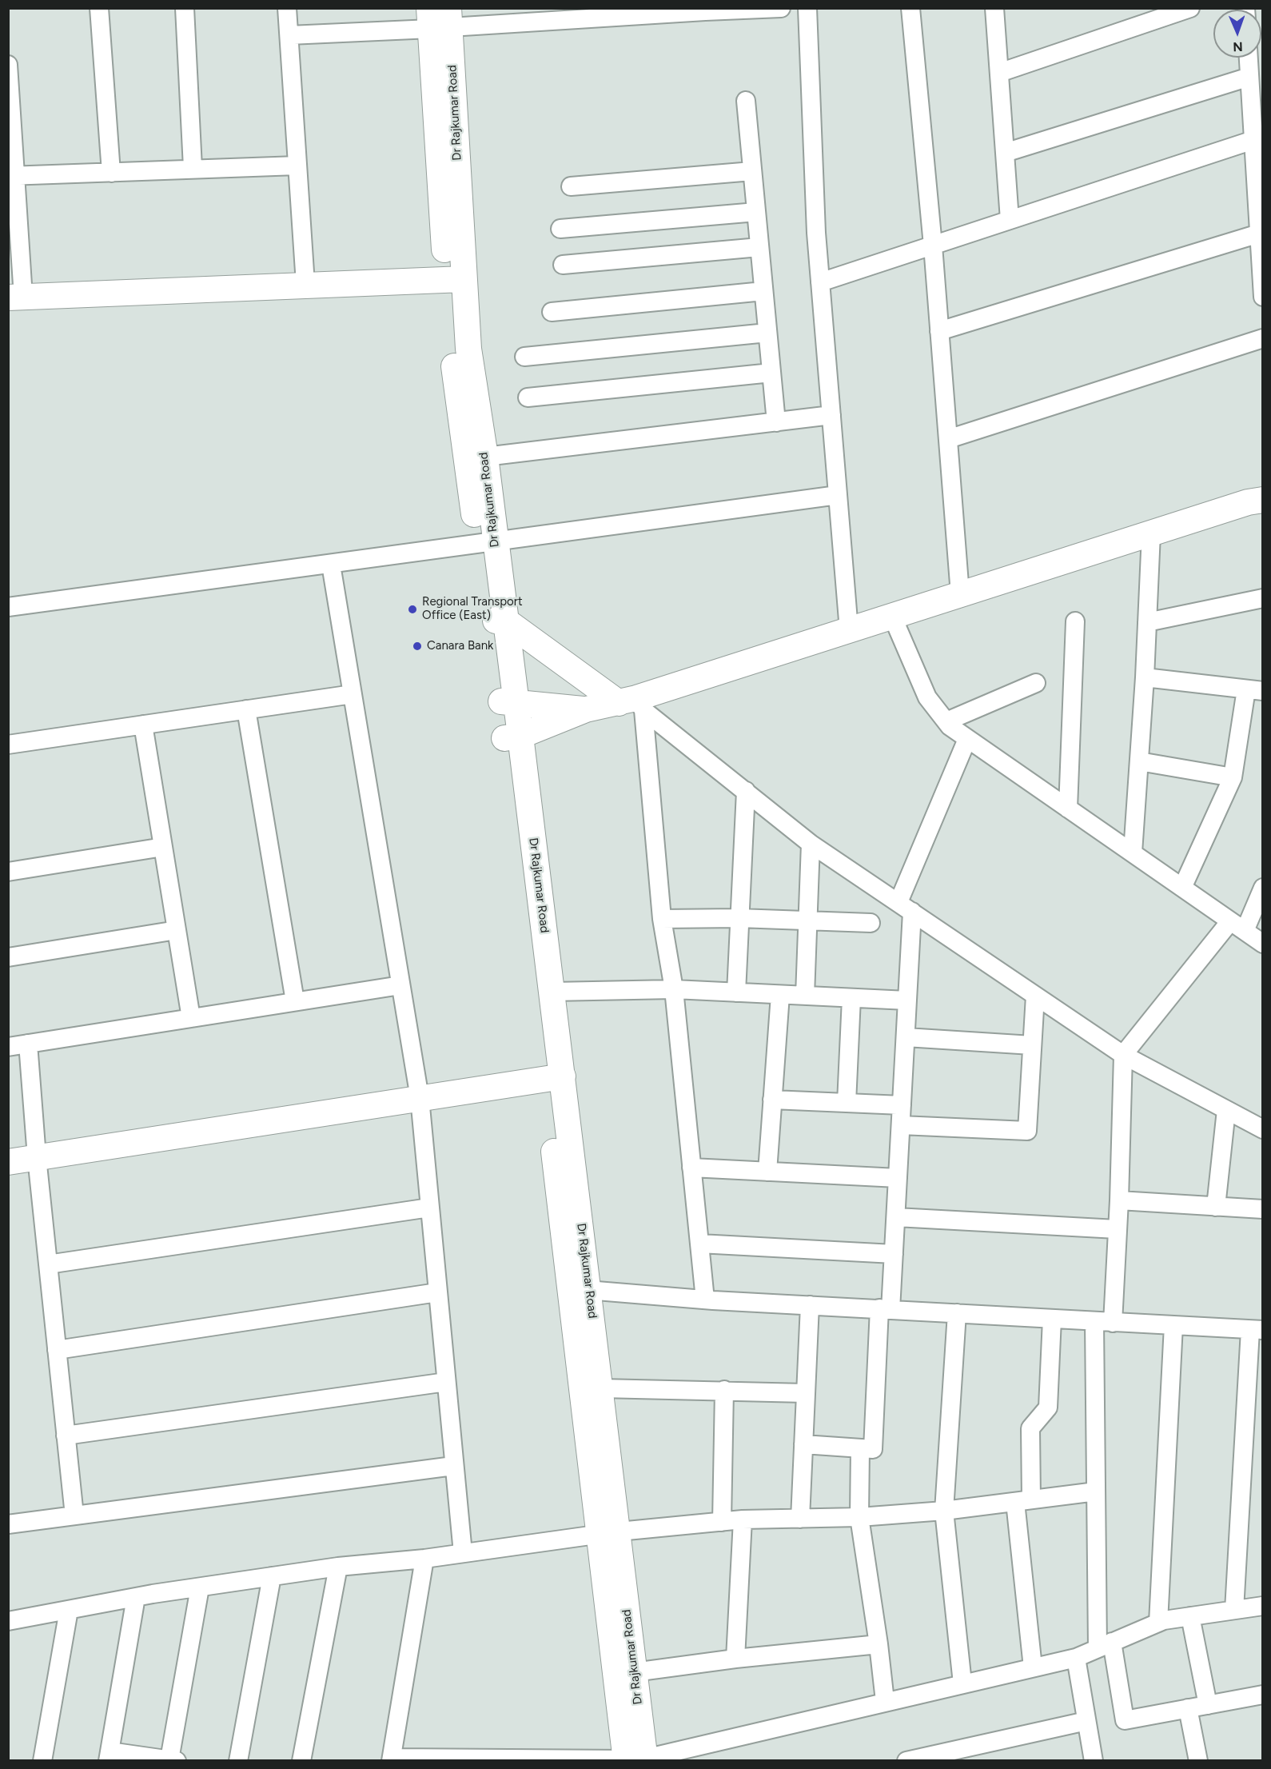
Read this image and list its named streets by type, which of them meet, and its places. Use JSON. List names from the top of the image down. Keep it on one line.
{"streets":{"main road":["Dr Rajkumar Road"]},"places":["Regional Transport Office (East)","Canara Bank"],"north":"bottom"}
